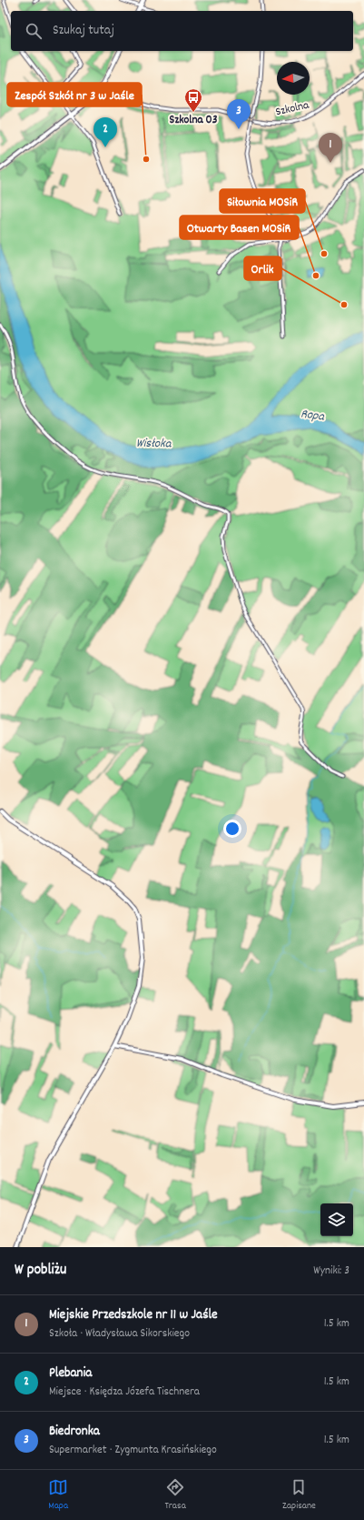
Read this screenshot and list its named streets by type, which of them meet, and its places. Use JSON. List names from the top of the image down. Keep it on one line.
{"streets":{"street":["Szkolna"]},"water":["Ropa","Wisłoka"],"places":{"bus stop":["Szkolna 03"],"other":["Zespół Szkół nr 3 w Jaśle","Siłownia MOSiR","Otwarty Basen MOSiR","Orlik"]},"north":"left","page":{"search":"Szukaj tutaj","pins":["3","2","1"],"heading":["W pobliżu","Wyniki: 3"],"list":[{"mark":"1","name":"Miejskie Przedszkole nr 11 w Jaśle","note":"Szkoła · Władysława Sikorskiego","value":"1.5 km"},{"mark":"2","name":"Plebania","note":"Miejsce · Księdza Józefa Tischnera","value":"1.5 km"},{"mark":"3","name":"Biedronka","note":"Supermarket · Zygmunta Krasińskiego","value":"1.5 km"}],"nav":["Mapa","Trasa","Zapisane"]}}
